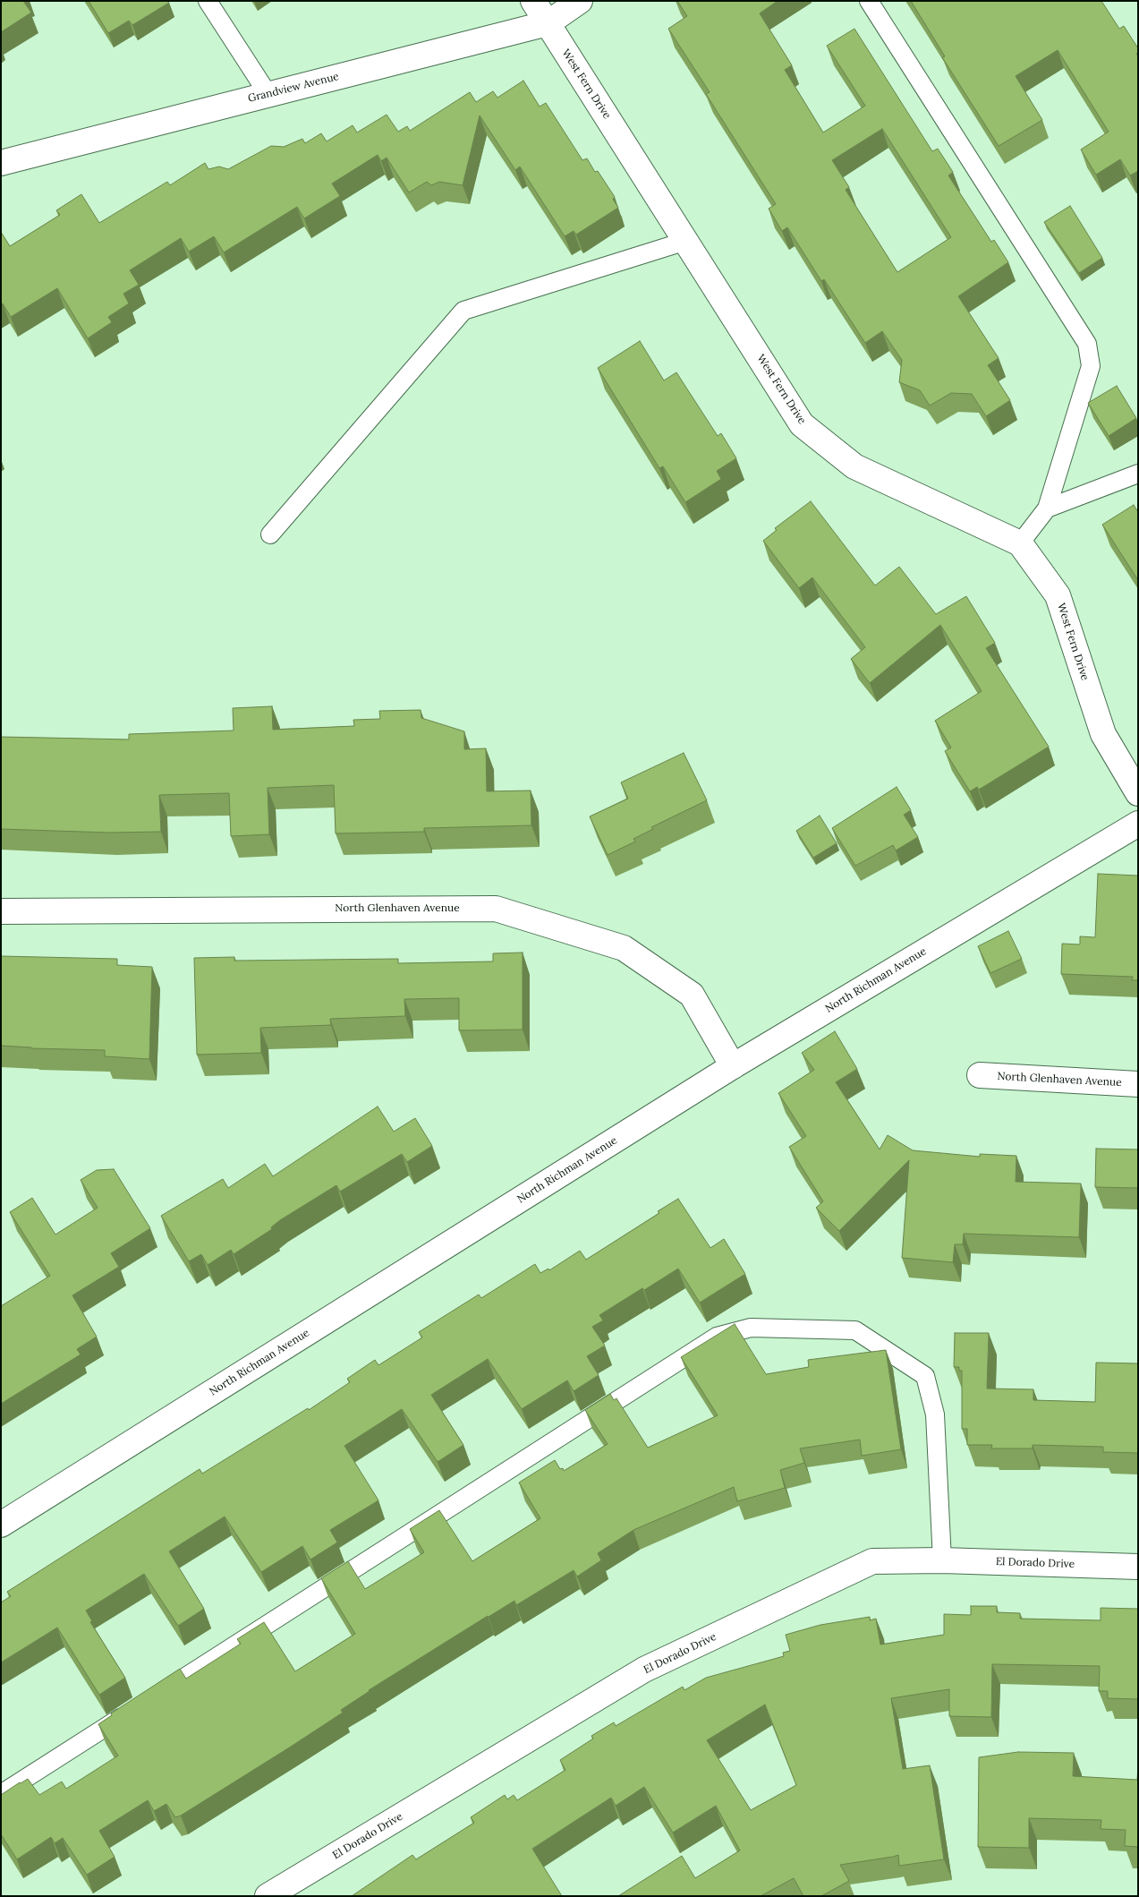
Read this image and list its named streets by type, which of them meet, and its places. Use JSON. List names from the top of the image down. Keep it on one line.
{"streets":{"street":["West Fern Drive","Grandview Avenue","North Glenhaven Avenue","North Richman Avenue","El Dorado Drive"]},"crossings":[["West Fern Drive","Grandview Avenue"],["North Glenhaven Avenue","North Richman Avenue"]]}
